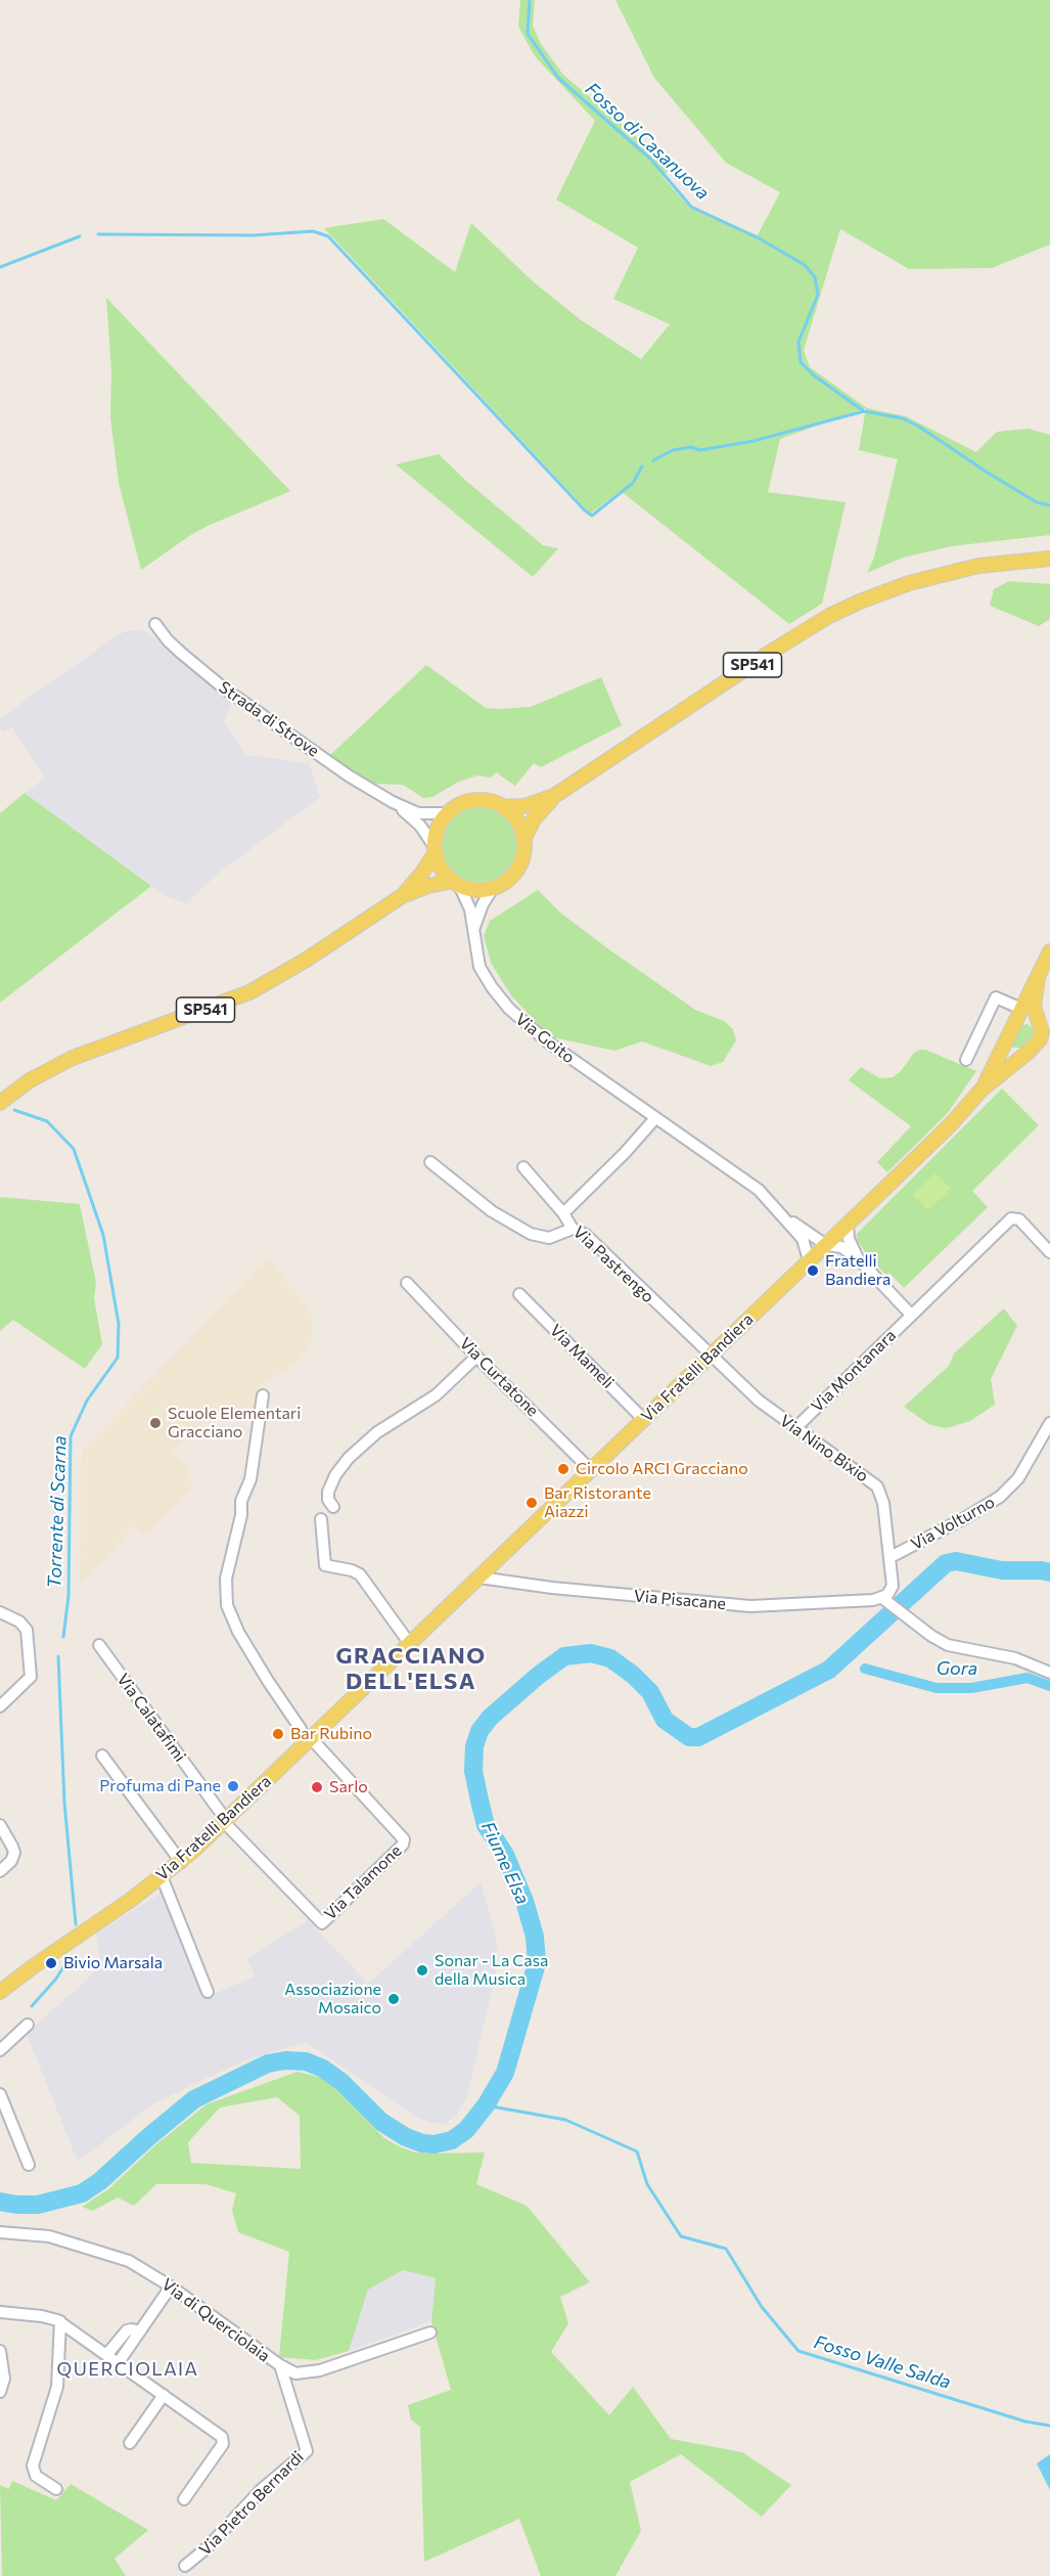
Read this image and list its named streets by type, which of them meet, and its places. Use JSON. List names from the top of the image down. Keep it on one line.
{"streets":{"main road":["SP541","Via Fratelli Bandiera"],"street":["Strada di Strove","Via Goito","Via Pastrengo","Via Mameli","Via Montanara","Via Curtatone","Via Nino Bixio","Via Volturno","Via Pisacane","Via Calatafimi","Via Talamone","Via di Querciolaia","Via Pietro Bernardi"]},"crossings":[["SP541","Strada di Strove"],["SP541","Via Goito"],["Strada di Strove","Via Goito"],["Via Goito","Via Fratelli Bandiera"],["Via Goito","Via Montanara"],["Via Pastrengo","Via Fratelli Bandiera"],["Via Pastrengo","Via Nino Bixio"],["Via Mameli","Via Fratelli Bandiera"],["Via Fratelli Bandiera","Via Montanara"],["Via Fratelli Bandiera","Via Curtatone"],["Via Fratelli Bandiera","Via Nino Bixio"],["Via Fratelli Bandiera","Via Pisacane"],["Via Fratelli Bandiera","Via Calatafimi"],["Via Fratelli Bandiera","Via Talamone"],["Via Montanara","Via Nino Bixio"],["Via Nino Bixio","Via Volturno"],["Via Nino Bixio","Via Pisacane"],["Via Calatafimi","Via Talamone"],["Via di Querciolaia","Via Pietro Bernardi"]],"districts":["GRACCIANO DELL'ELSA","QUERCIOLAIA"],"water":["Fosso di Casanuova","Torrente di Scarna","Gora","Fiume Elsa","Fosso Valle Salda"],"places":["Fratelli Bandiera","Scuole Elementari Gracciano","Circolo ARCI Gracciano","Bar Ristorante Aiazzi","Bar Rubino","Profuma di Pane","Sarlo","Bivio Marsala","Sonar - La Casa della Musica","Associazione Mosaico"]}
